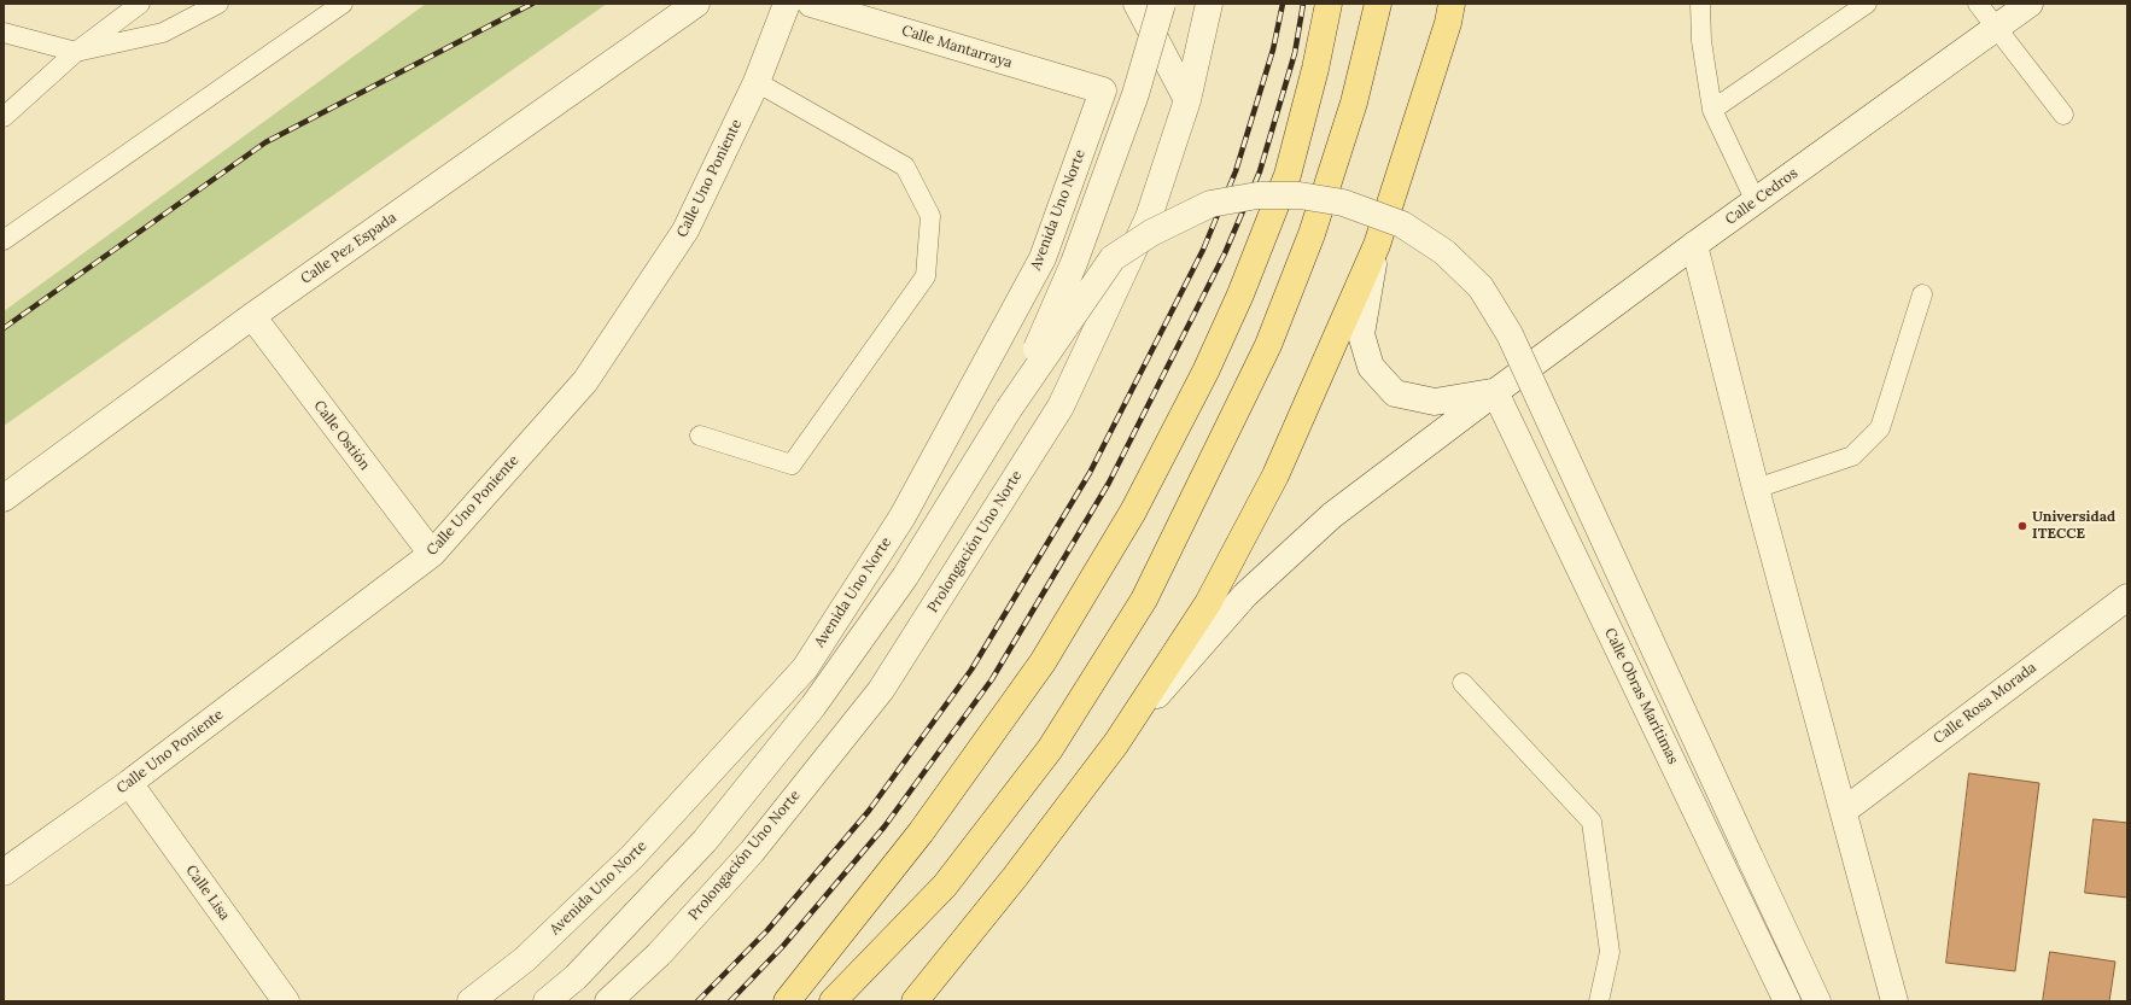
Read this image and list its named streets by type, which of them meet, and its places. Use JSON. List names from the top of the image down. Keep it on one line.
{"streets":{"street":["Calle Mantarraya","Calle Uno Poniente","Calle Cedros","Avenida Uno Norte","Calle Pez Espada","Calle Ostión","Prolongación Uno Norte","Calle Obras Marítimas","Calle Rosa Morada","Calle Lisa"]},"crossings":[["Calle Mantarraya","Avenida Uno Norte"],["Calle Uno Poniente","Calle Ostión"],["Calle Uno Poniente","Calle Lisa"],["Calle Cedros","Calle Obras Marítimas"],["Calle Pez Espada","Calle Ostión"]],"places":["Universidad ITECCE"]}
